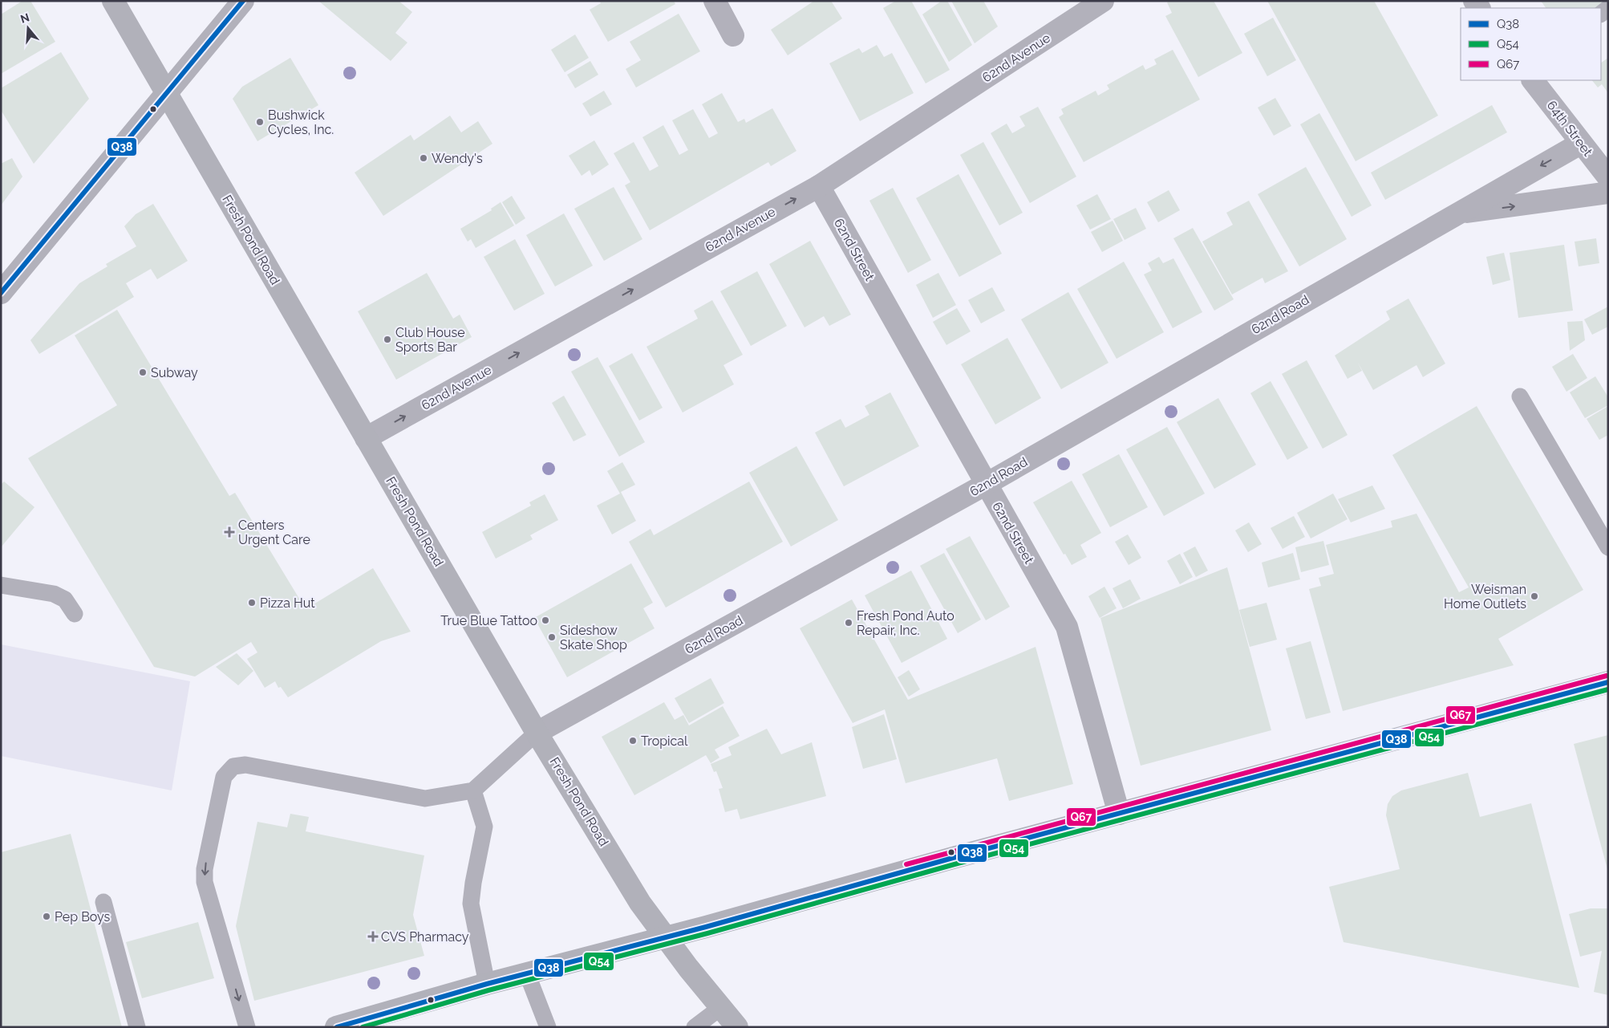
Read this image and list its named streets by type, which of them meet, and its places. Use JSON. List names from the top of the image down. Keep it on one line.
{"streets":{"main road":["Fresh Pond Road"],"street":["62nd Avenue","64th Street","62nd Street","62nd Road"]},"crossings":[["62nd Avenue","Fresh Pond Road"],["62nd Avenue","62nd Street"],["64th Street","62nd Road"],["Fresh Pond Road","62nd Road"],["62nd Street","62nd Road"]],"one_way":["62nd Avenue"],"places":{"other":["Bushwick Cycles, Inc.","Wendy's","Club House Sports Bar","Subway","Weisman Home Outlets","Pizza Hut","True Blue Tattoo","Fresh Pond Auto Repair, Inc.","Sideshow Skate Shop","Tropical","Pep Boys"],"health":["Centers Urgent Care","CVS Pharmacy"]},"lines":["transit line Q38","transit line Q67","transit line Q54"],"legend":["Q38","Q54","Q67"],"north":"top"}
